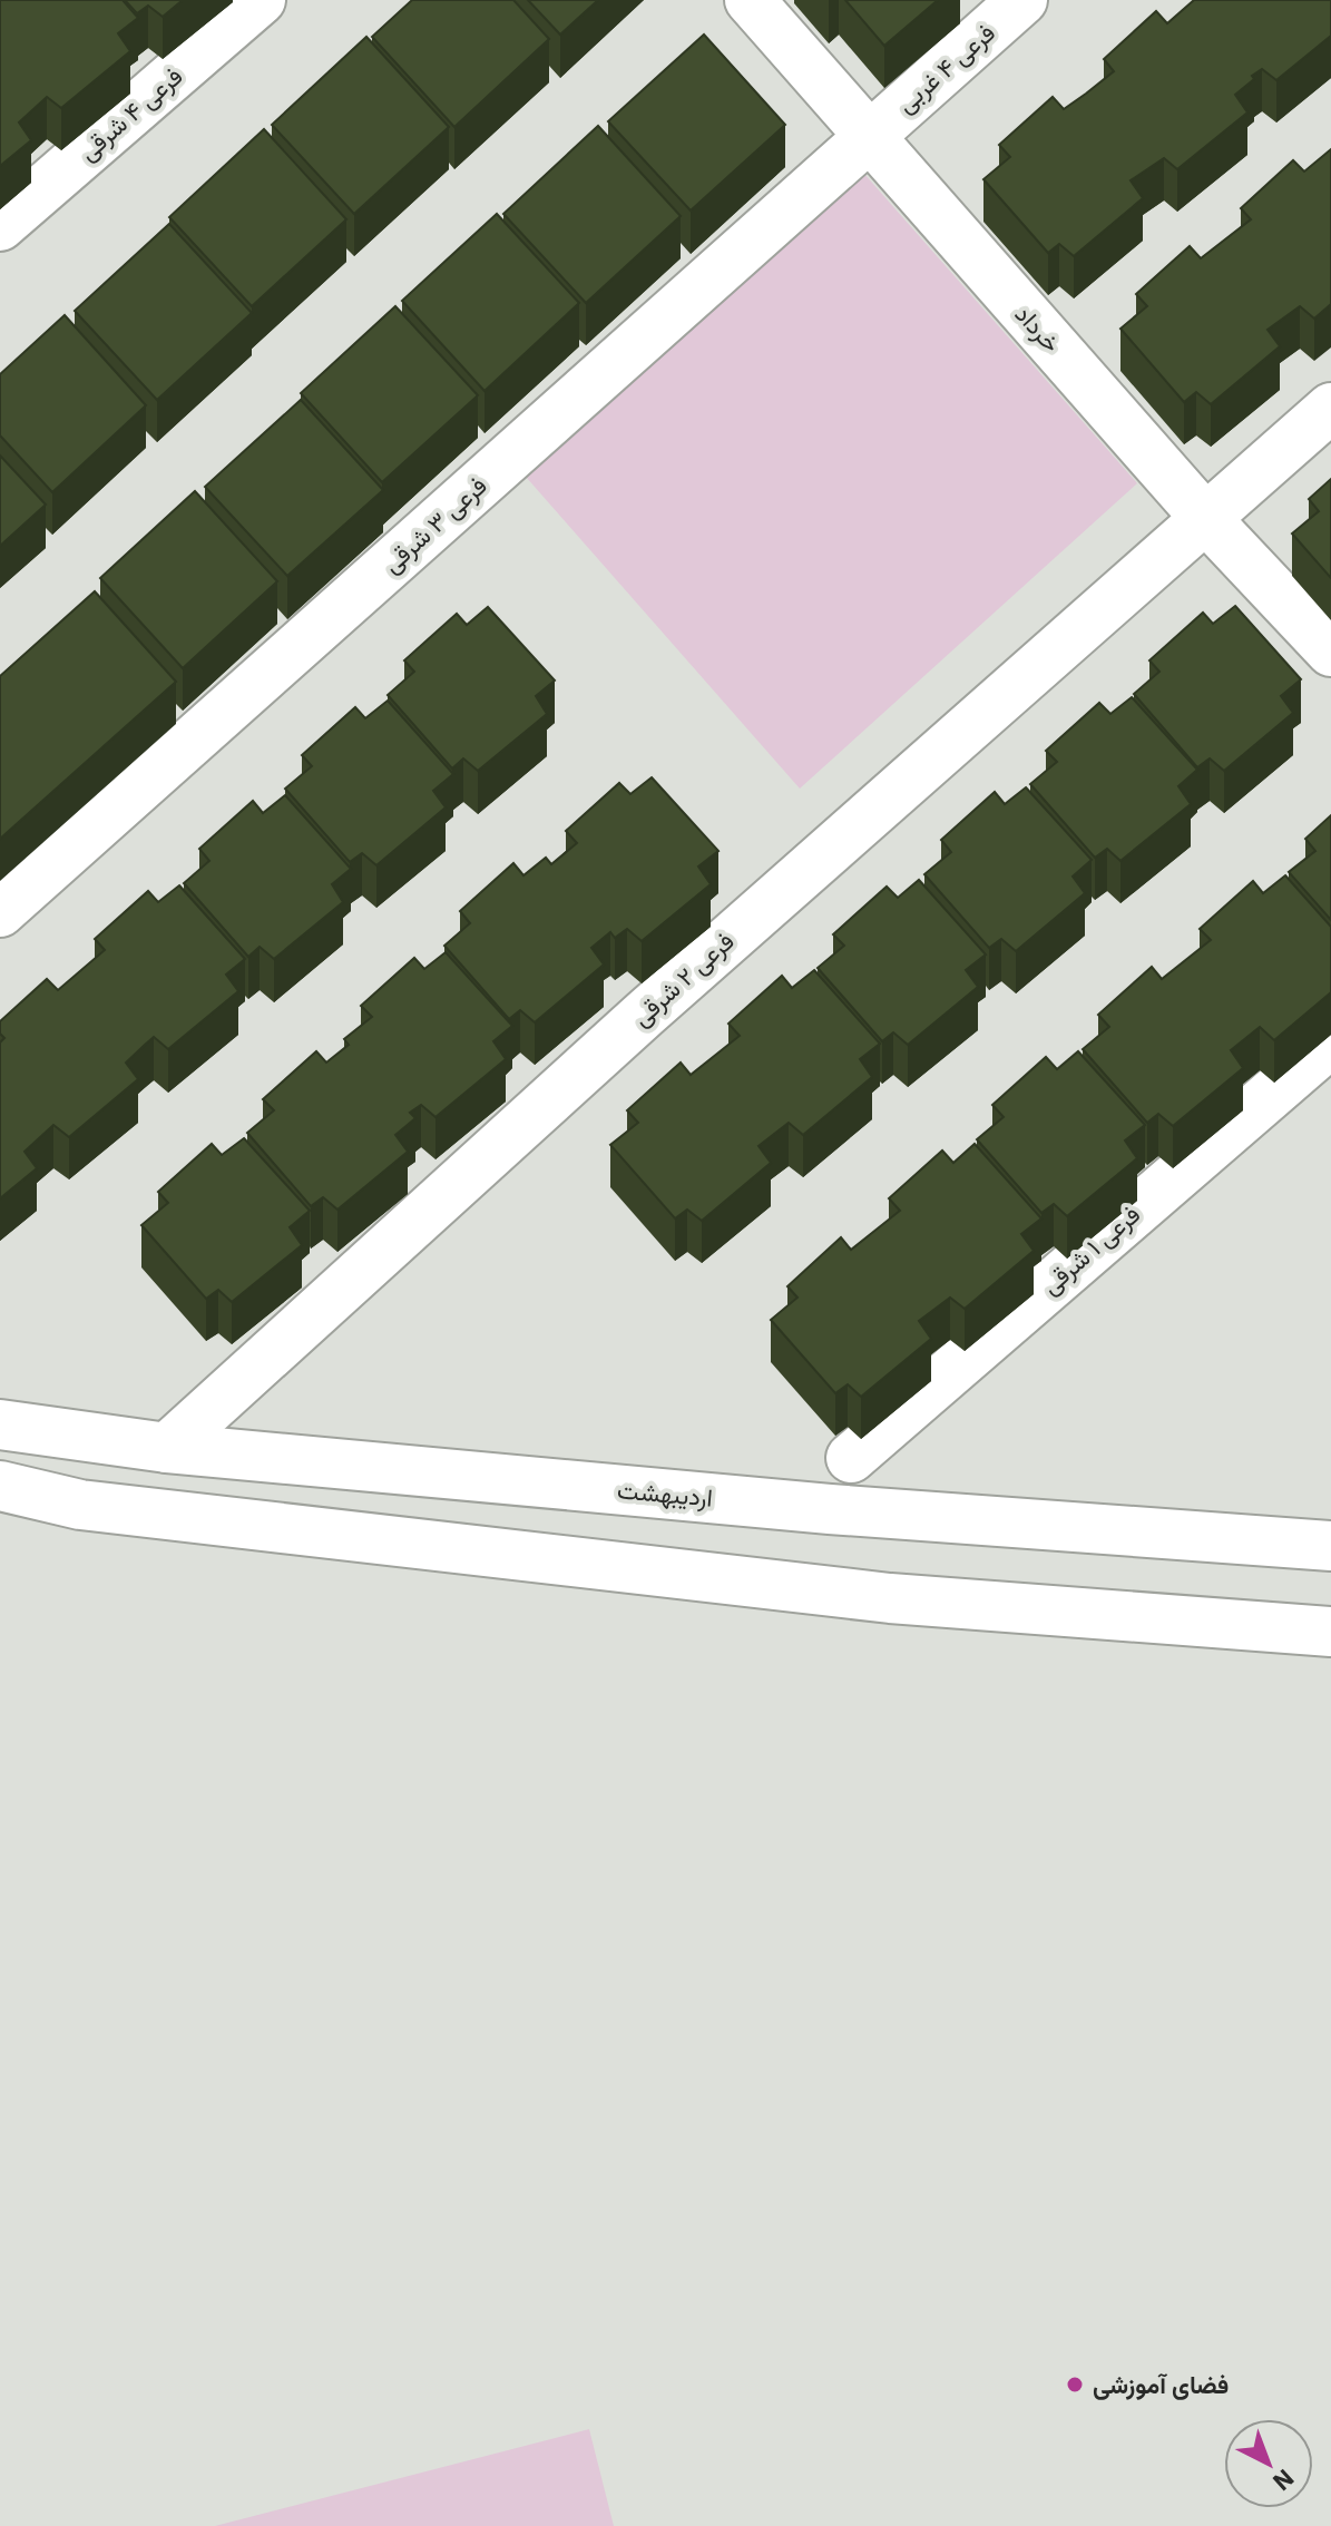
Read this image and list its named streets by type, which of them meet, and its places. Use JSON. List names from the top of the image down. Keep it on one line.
{"streets":{"street":["فرعی ۴ غربی","فرعی ۴ شرقی","خرداد","فرعی ۳ شرقی","فرعی ۲ شرقی","فرعی ۱ شرقی","اردیبهشت"]},"crossings":[["فرعی ۴ غربی","خرداد"],["فرعی ۴ غربی","فرعی ۳ شرقی"],["خرداد","فرعی ۳ شرقی"],["خرداد","فرعی ۲ شرقی"],["فرعی ۲ شرقی","اردیبهشت"]],"places":["فضای آموزشی"],"north":"bottom right"}
